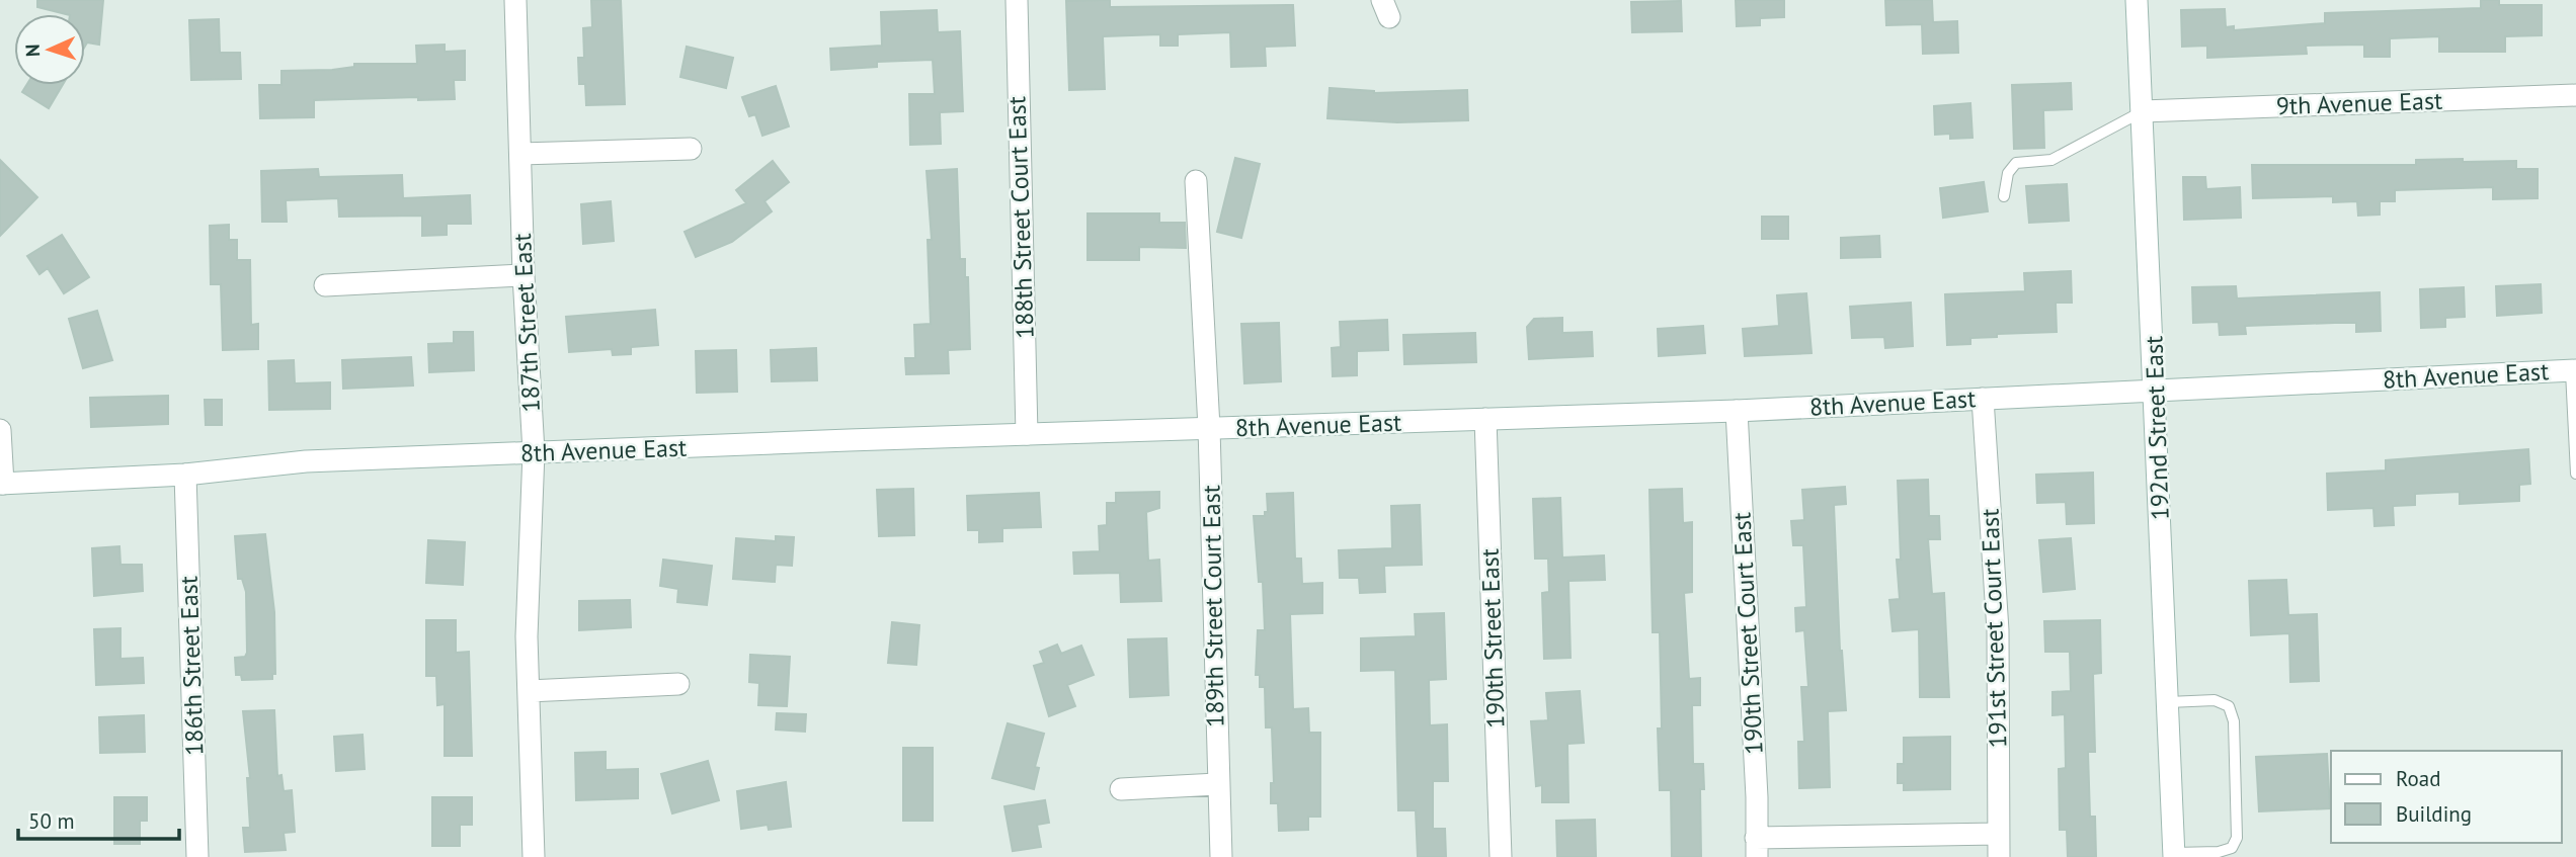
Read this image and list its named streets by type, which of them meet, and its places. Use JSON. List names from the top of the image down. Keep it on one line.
{"streets":{"street":["9th Avenue East","188th Street Court East","187th Street East","8th Avenue East","192nd Street East","189th Street Court East","191st Street Court East","190th Street Court East","190th Street East","186th Street East"]},"crossings":[["9th Avenue East","192nd Street East"],["188th Street Court East","8th Avenue East"],["187th Street East","8th Avenue East"],["8th Avenue East","192nd Street East"],["8th Avenue East","189th Street Court East"],["8th Avenue East","191st Street Court East"],["8th Avenue East","190th Street Court East"],["8th Avenue East","190th Street East"],["8th Avenue East","186th Street East"]],"legend":["Road","Building"],"scale_bar":"50 m","north":"left"}
